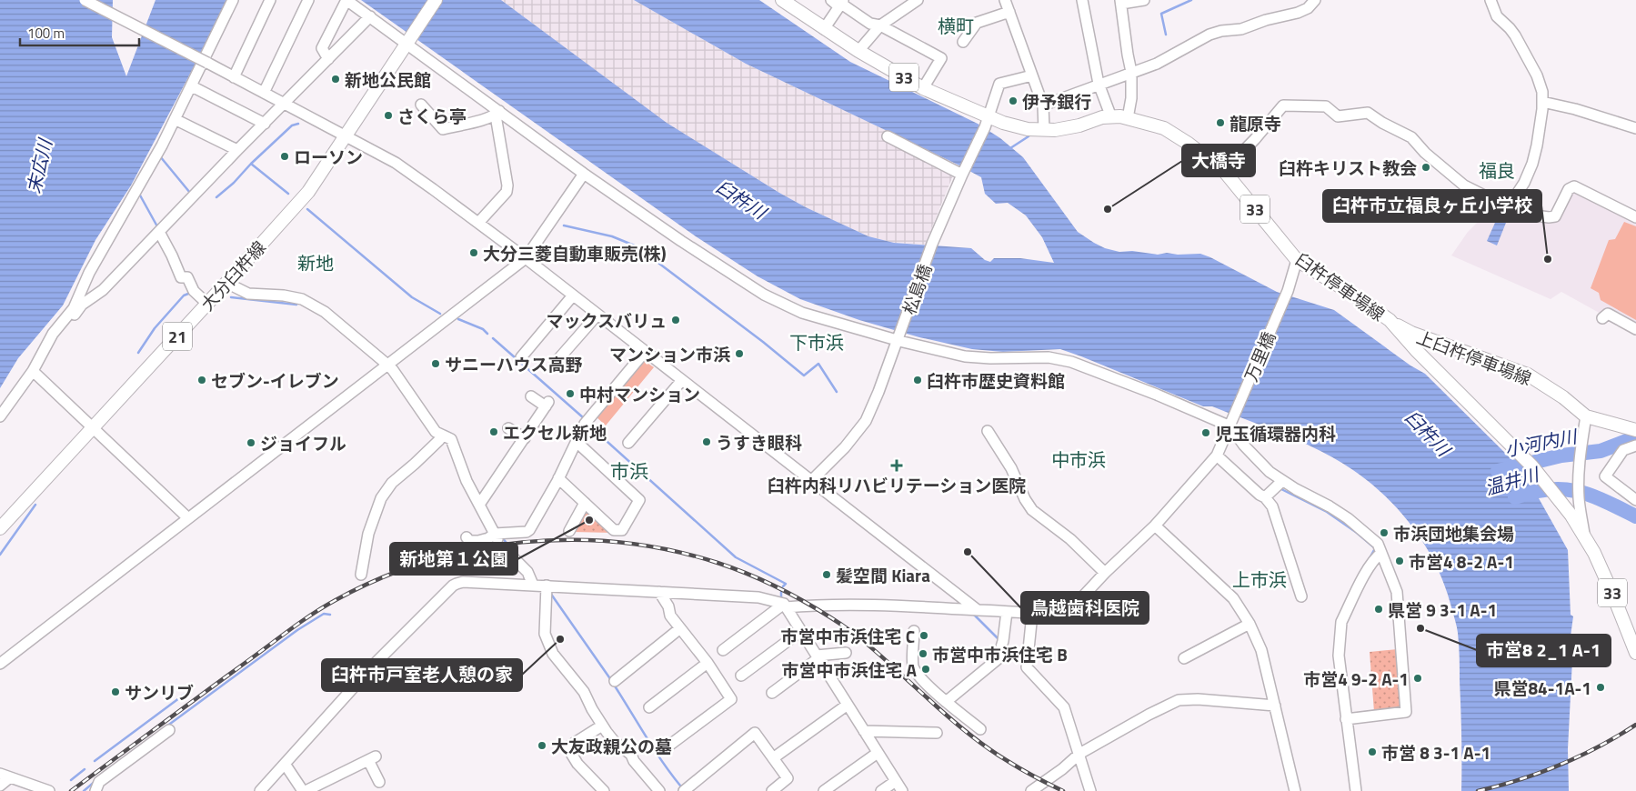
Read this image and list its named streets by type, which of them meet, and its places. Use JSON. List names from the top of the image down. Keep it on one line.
{"streets":{"main road":["33","大分臼杵線","臼杵停車場線","21","上臼杵停車場線"],"street":["松島橋","万里橋"]},"crossings":[["33","臼杵停車場線"],["臼杵停車場線","松島橋"],["臼杵停車場線","万里橋"],["臼杵停車場線","上臼杵停車場線"]],"districts":["横町","福良","新地","下市浜","中市浜","市浜","上市浜"],"water":["末広川","臼杵川","小河内川","温井川"],"places":{"other":["新地公民館","伊予銀行","さくら亭","龍原寺","ローソン","臼杵キリスト教会","大橋寺","大分三菱自動車販売(株)","臼杵市立福良ヶ丘小学校","マックスバリュ","マンション市浜","サニーハウス高野","セブン-イレブン","臼杵市歴史資料館","中村マンション","エクセル新地","児玉循環器内科","うすき眼科","ジョイフル","新地第１公園","市浜団地集会場","鳥越歯科医院","市営4 8-2 A-1","髪空間 Kiara","県営 9 3-1 A-1","市営8 2_1 A-1","市営中市浜住宅 C","臼杵市戸室老人憩の家","市営中市浜住宅 B","市営中市浜住宅 A","市営4 9-2 A-1","県営84-1A-1","サンリブ","大友政親公の墓","市営 8 3-1 A-1"],"health":["臼杵内科リハビリテーション医院"]},"scale_bar":"100 m"}
